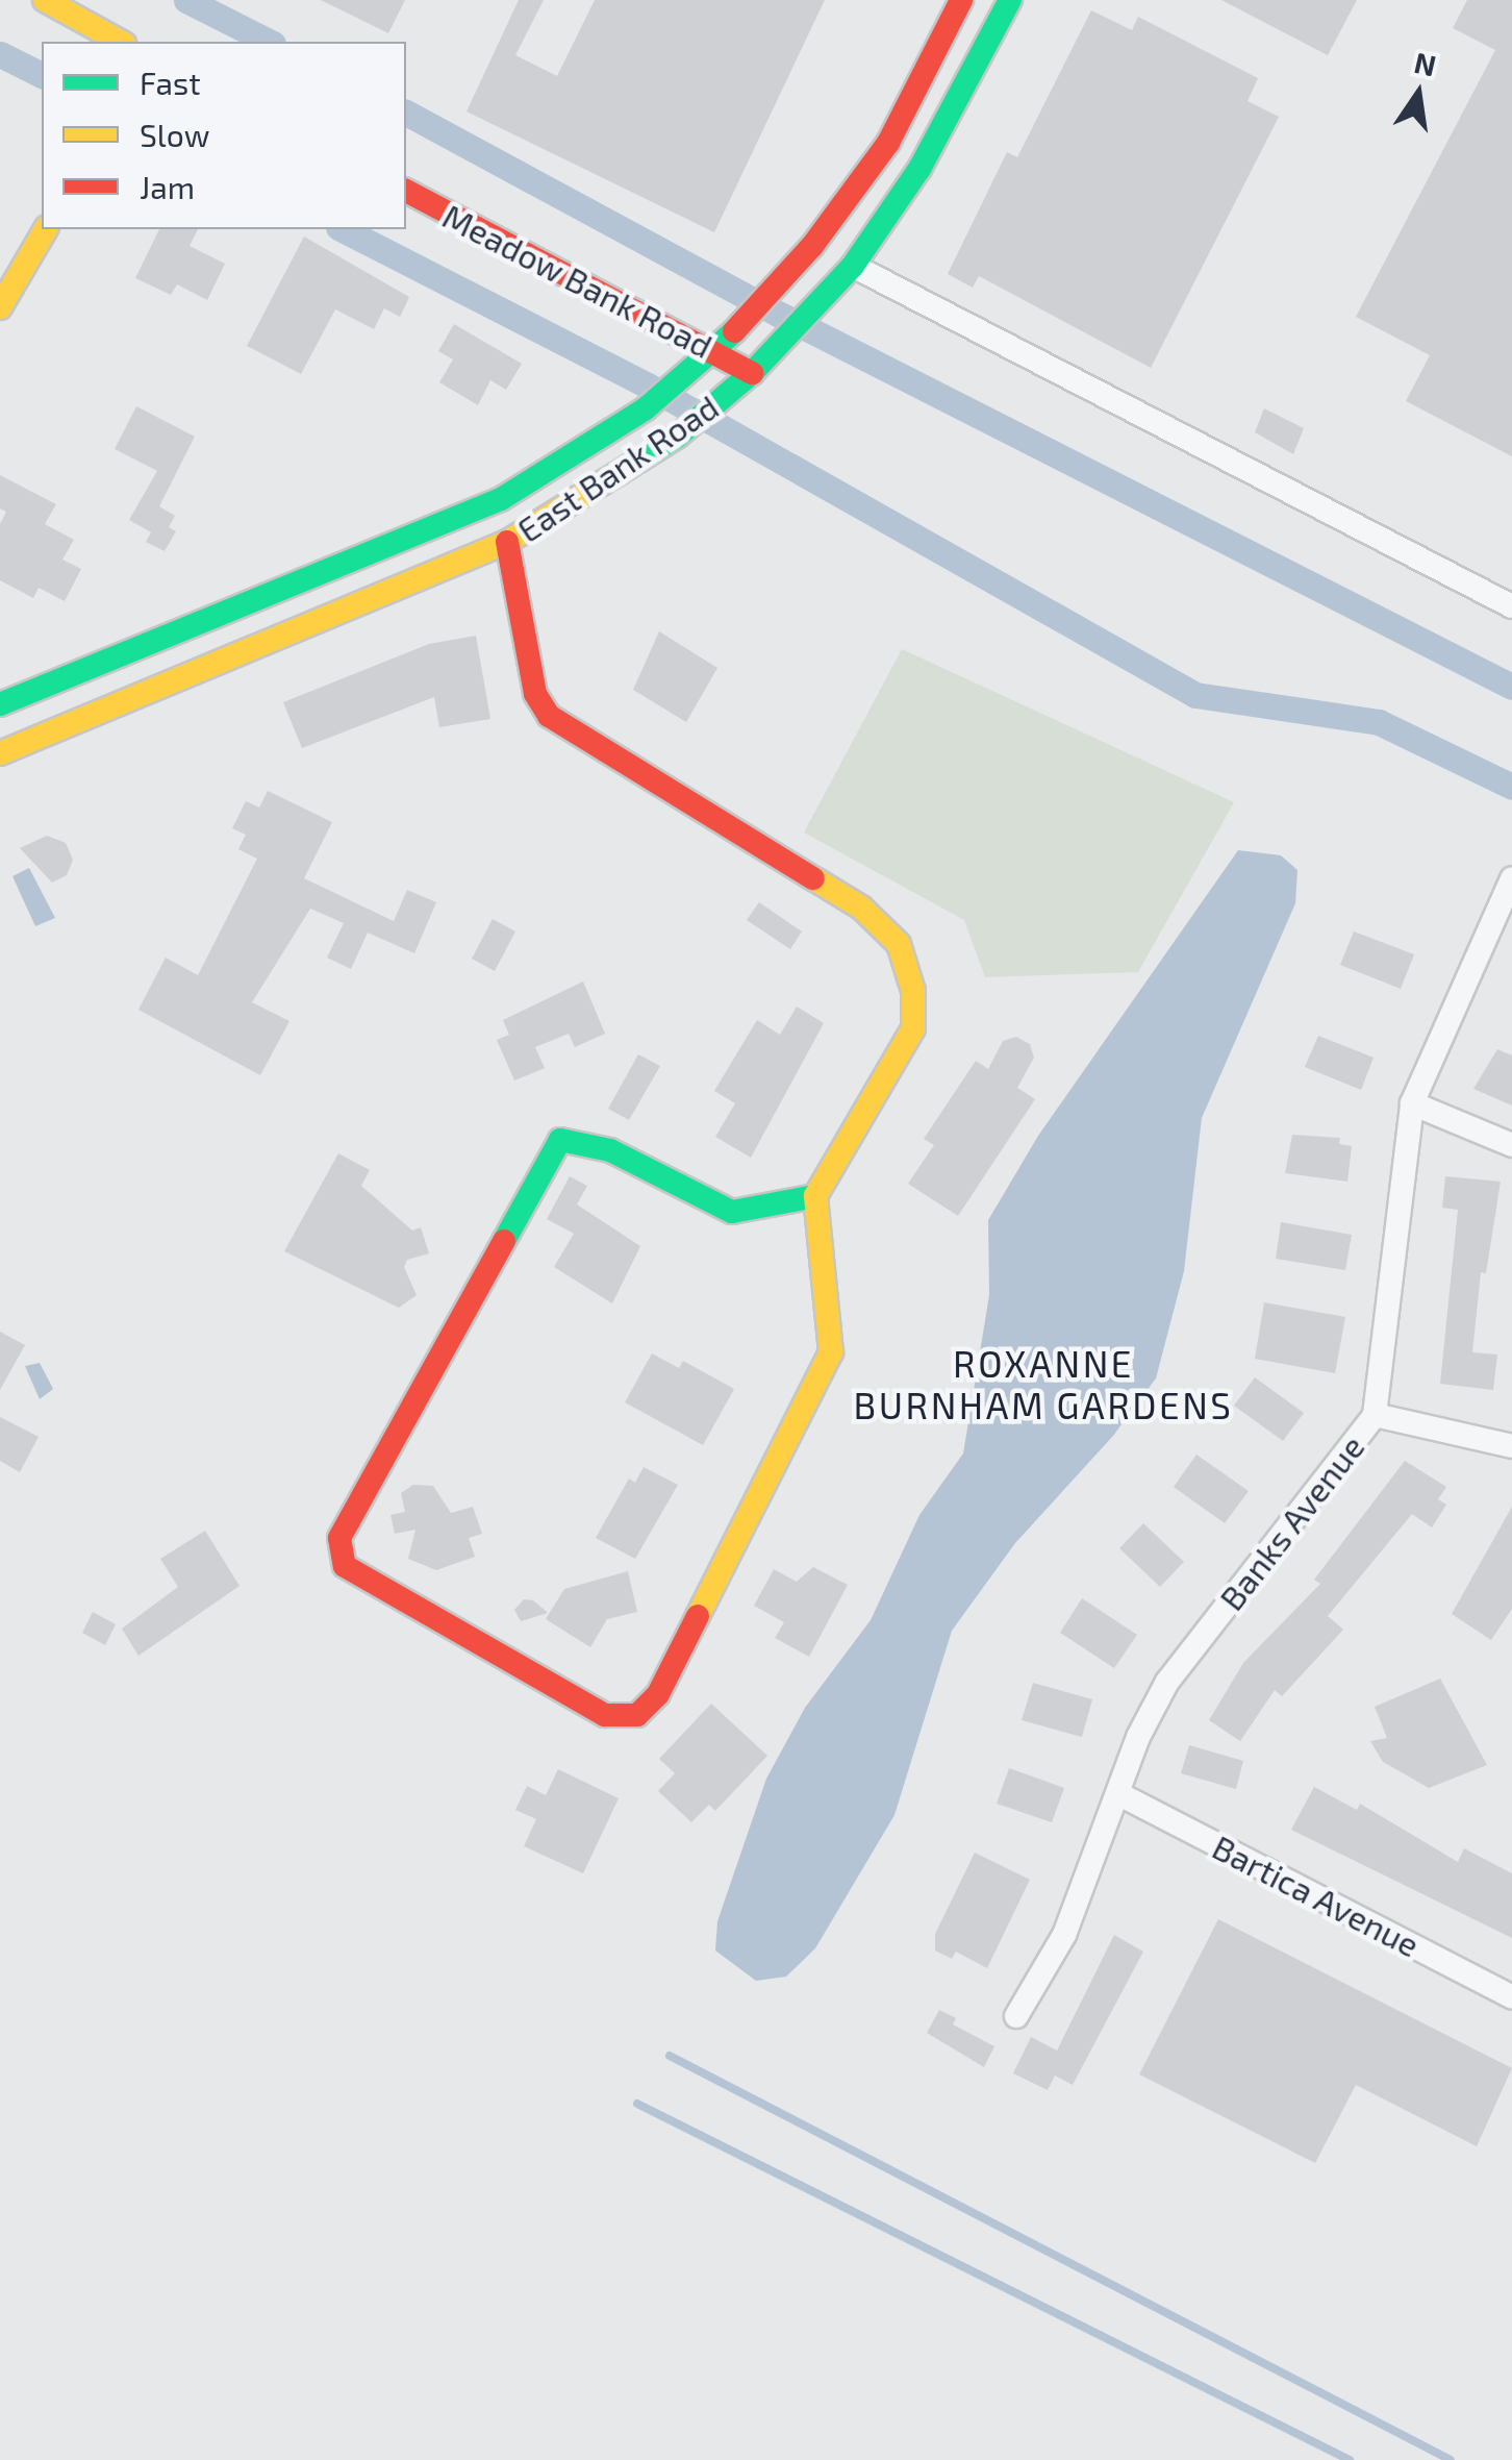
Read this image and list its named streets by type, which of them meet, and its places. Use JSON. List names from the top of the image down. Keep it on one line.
{"streets":{"main road":["Meadow Bank Road","East Bank Road"],"street":["Banks Avenue","Bartica Avenue"]},"crossings":[["Meadow Bank Road","East Bank Road"],["Banks Avenue","Bartica Avenue"]],"districts":["ROXANNE BURNHAM GARDENS"],"legend":["Fast","Slow","Jam"],"north":"top"}
